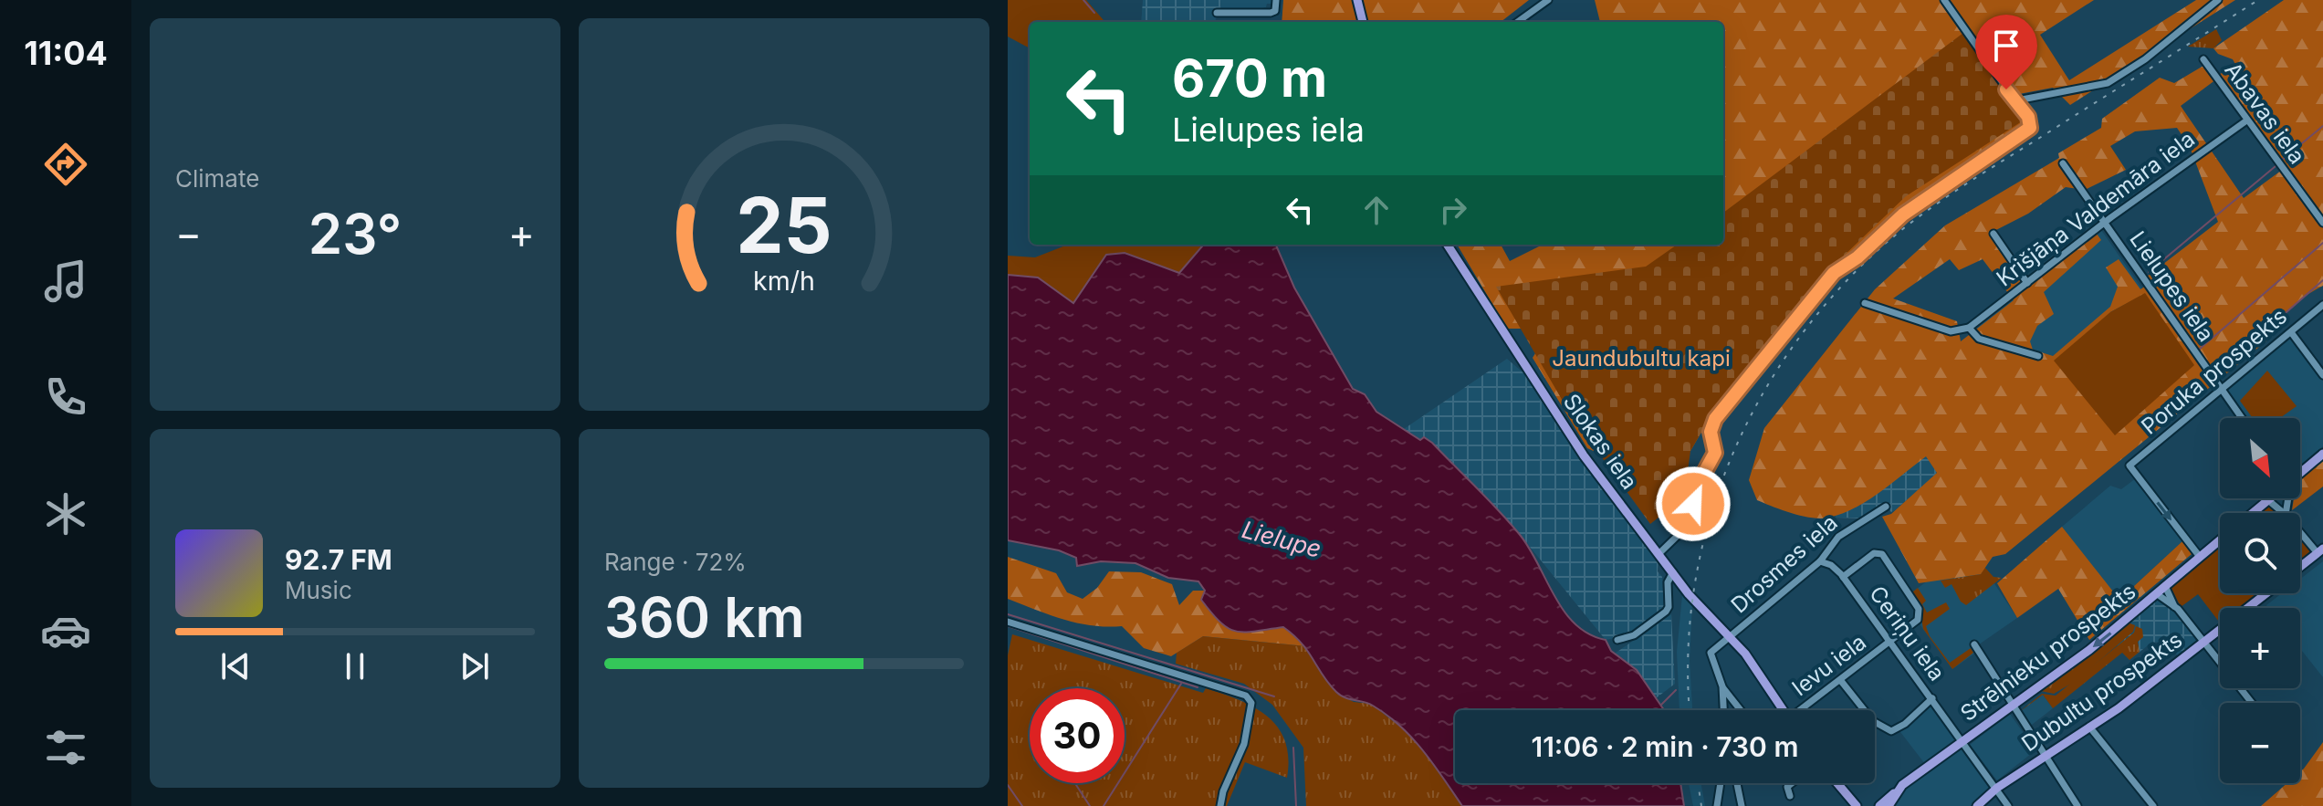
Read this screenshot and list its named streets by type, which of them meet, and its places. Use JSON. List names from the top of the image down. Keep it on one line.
{"streets":{"main road":["Slokas iela","Strēlnieku prospekts","Dubultu prospekts"],"street":["Abavas iela","Krišjāņa Valdemāra iela","Lielupes iela","Poruka prospekts","Drosmes iela","Ceriņu iela","Ievu iela"]},"crossings":[["Abavas iela","Krišjāņa Valdemāra iela"],["Krišjāņa Valdemāra iela","Lielupes iela"],["Lielupes iela","Poruka prospekts"],["Poruka prospekts","Strēlnieku prospekts"],["Slokas iela","Drosmes iela"],["Drosmes iela","Ceriņu iela"],["Ceriņu iela","Strēlnieku prospekts"],["Ceriņu iela","Ievu iela"],["Ceriņu iela","Dubultu prospekts"]],"one_way":["Strēlnieku prospekts"],"water":["Lielupe"],"parks":["Jaundubultu kapi"],"north":"bottom right","page":{"tabs":"11:04","tile":["Climate",["Range · 72%","360 km"]],"turn":["670 m","Lielupes iela"],"heat":["−","23°","+"],"map_buttons":["+","−"],"song":["92.7 FM","Music"],"limit":"30","trip":"11:06 · 2 min · 730 m","gauge":["25","km/h"]}}
